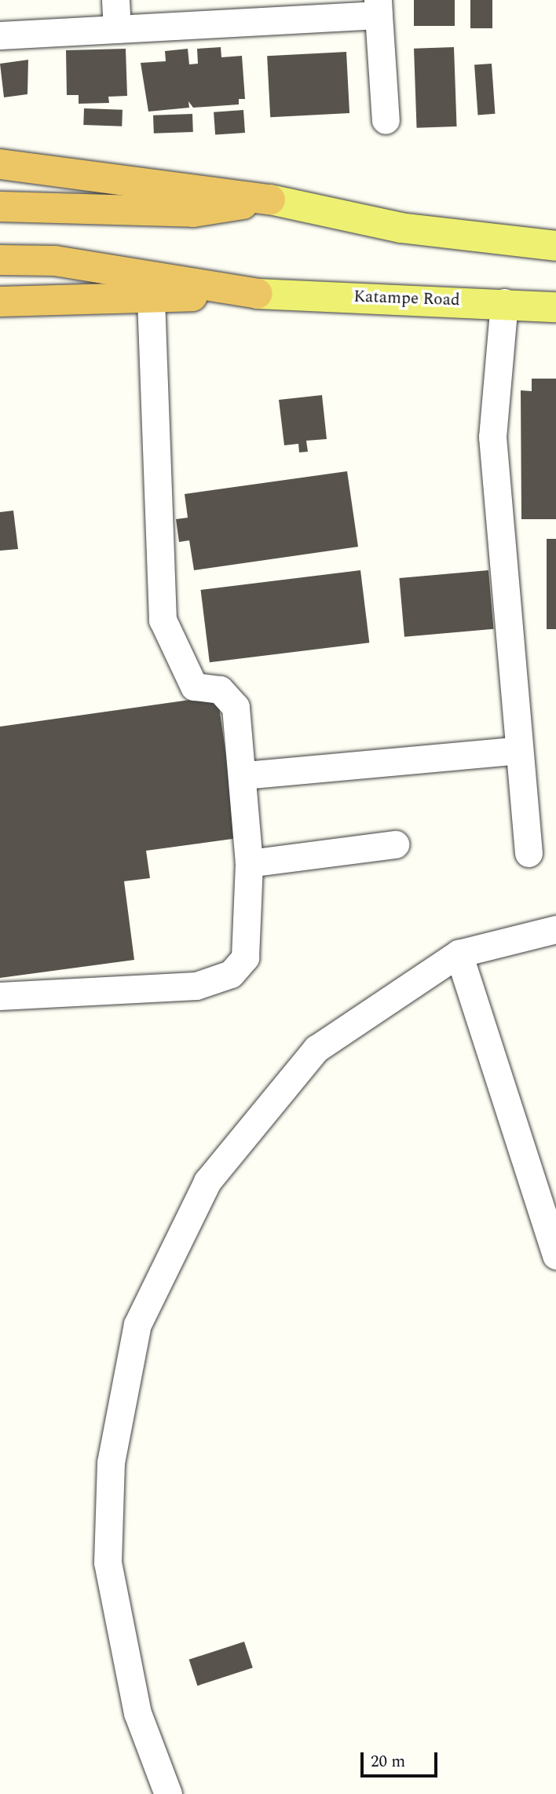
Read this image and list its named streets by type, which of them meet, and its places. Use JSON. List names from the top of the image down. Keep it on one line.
{"streets":{"main road":["Katampe Road"]},"scale_bar":"20 m"}
